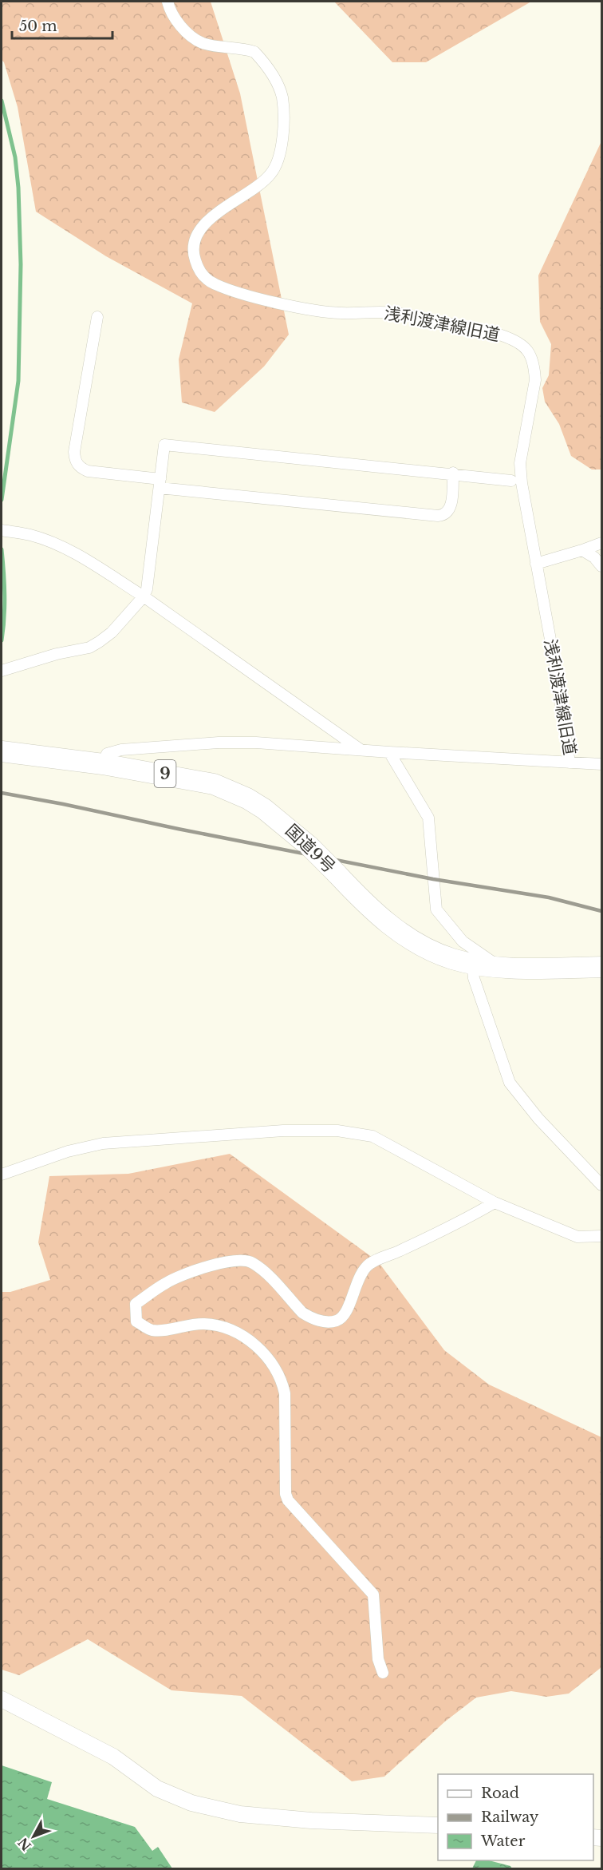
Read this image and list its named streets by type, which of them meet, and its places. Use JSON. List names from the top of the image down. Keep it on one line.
{"streets":{"highway":["9","国道9号"],"street":["浅利渡津線旧道"]},"legend":["Road","Railway","Water"],"scale_bar":"50 m","north":"bottom left"}
